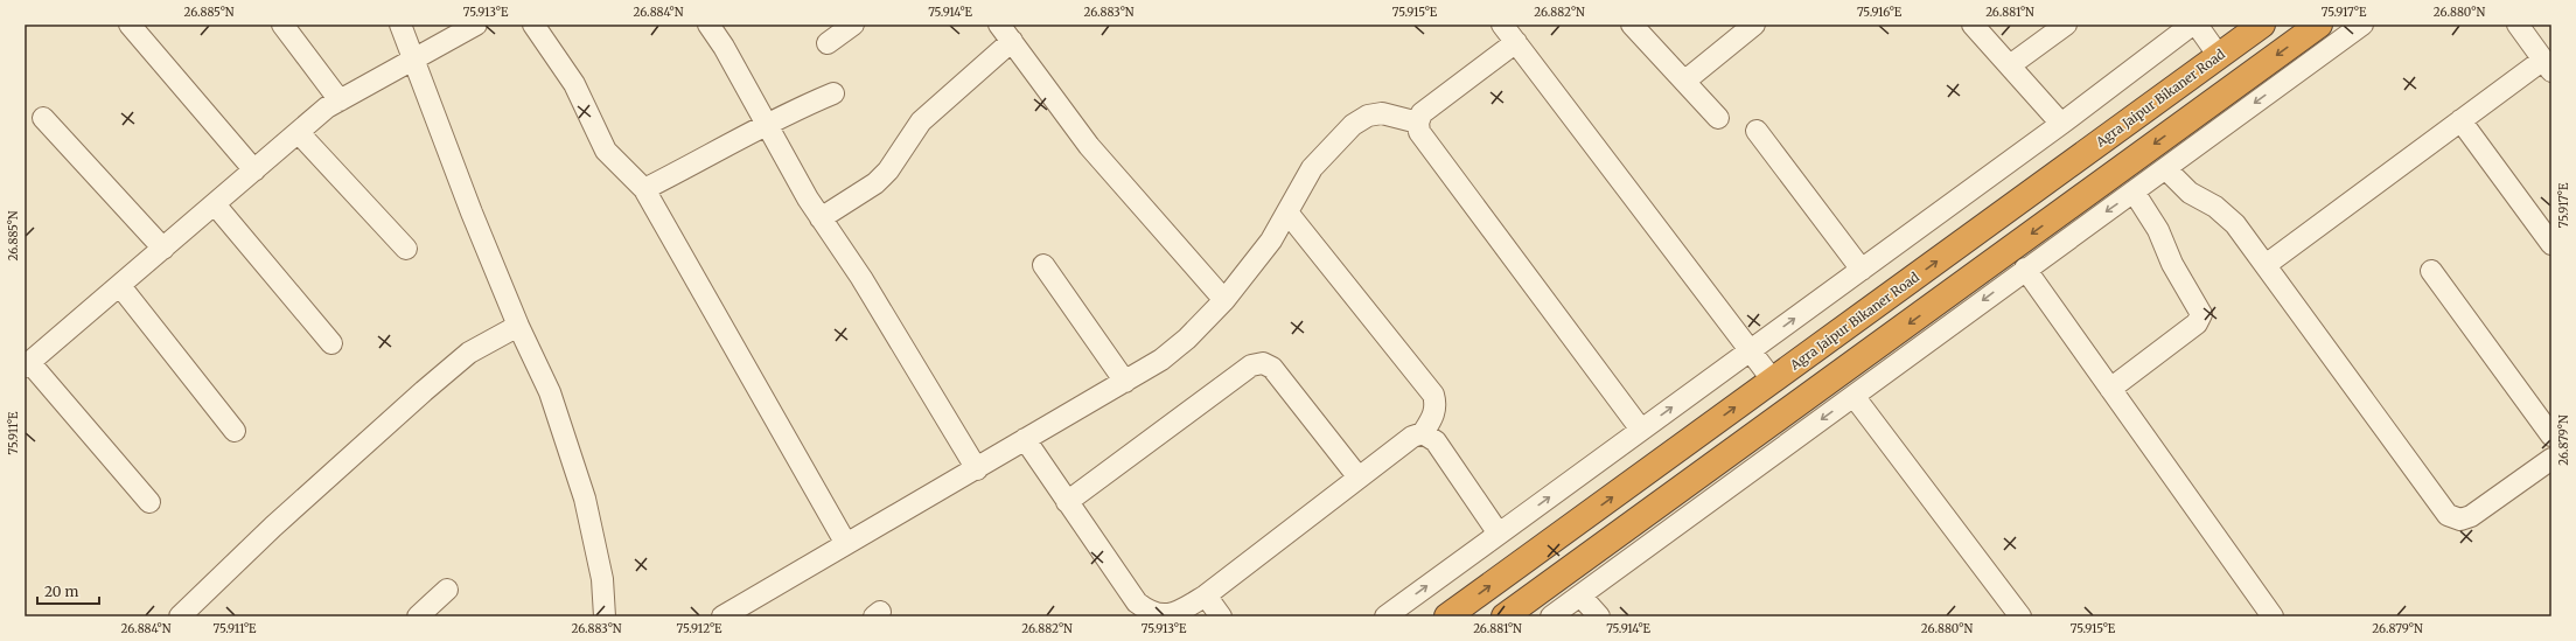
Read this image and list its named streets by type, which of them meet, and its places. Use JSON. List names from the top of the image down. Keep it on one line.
{"streets":{"highway":["Agra Jaipur Bikaner Road"]},"scale_bar":"20 m","coordinates":["26.885°N","75.913°E","26.884°N","75.914°E","26.883°N","75.915°E","26.882°N","75.916°E","26.881°N","75.917°E","26.880°N","75.911°E","26.879°N","75.912°E"]}
